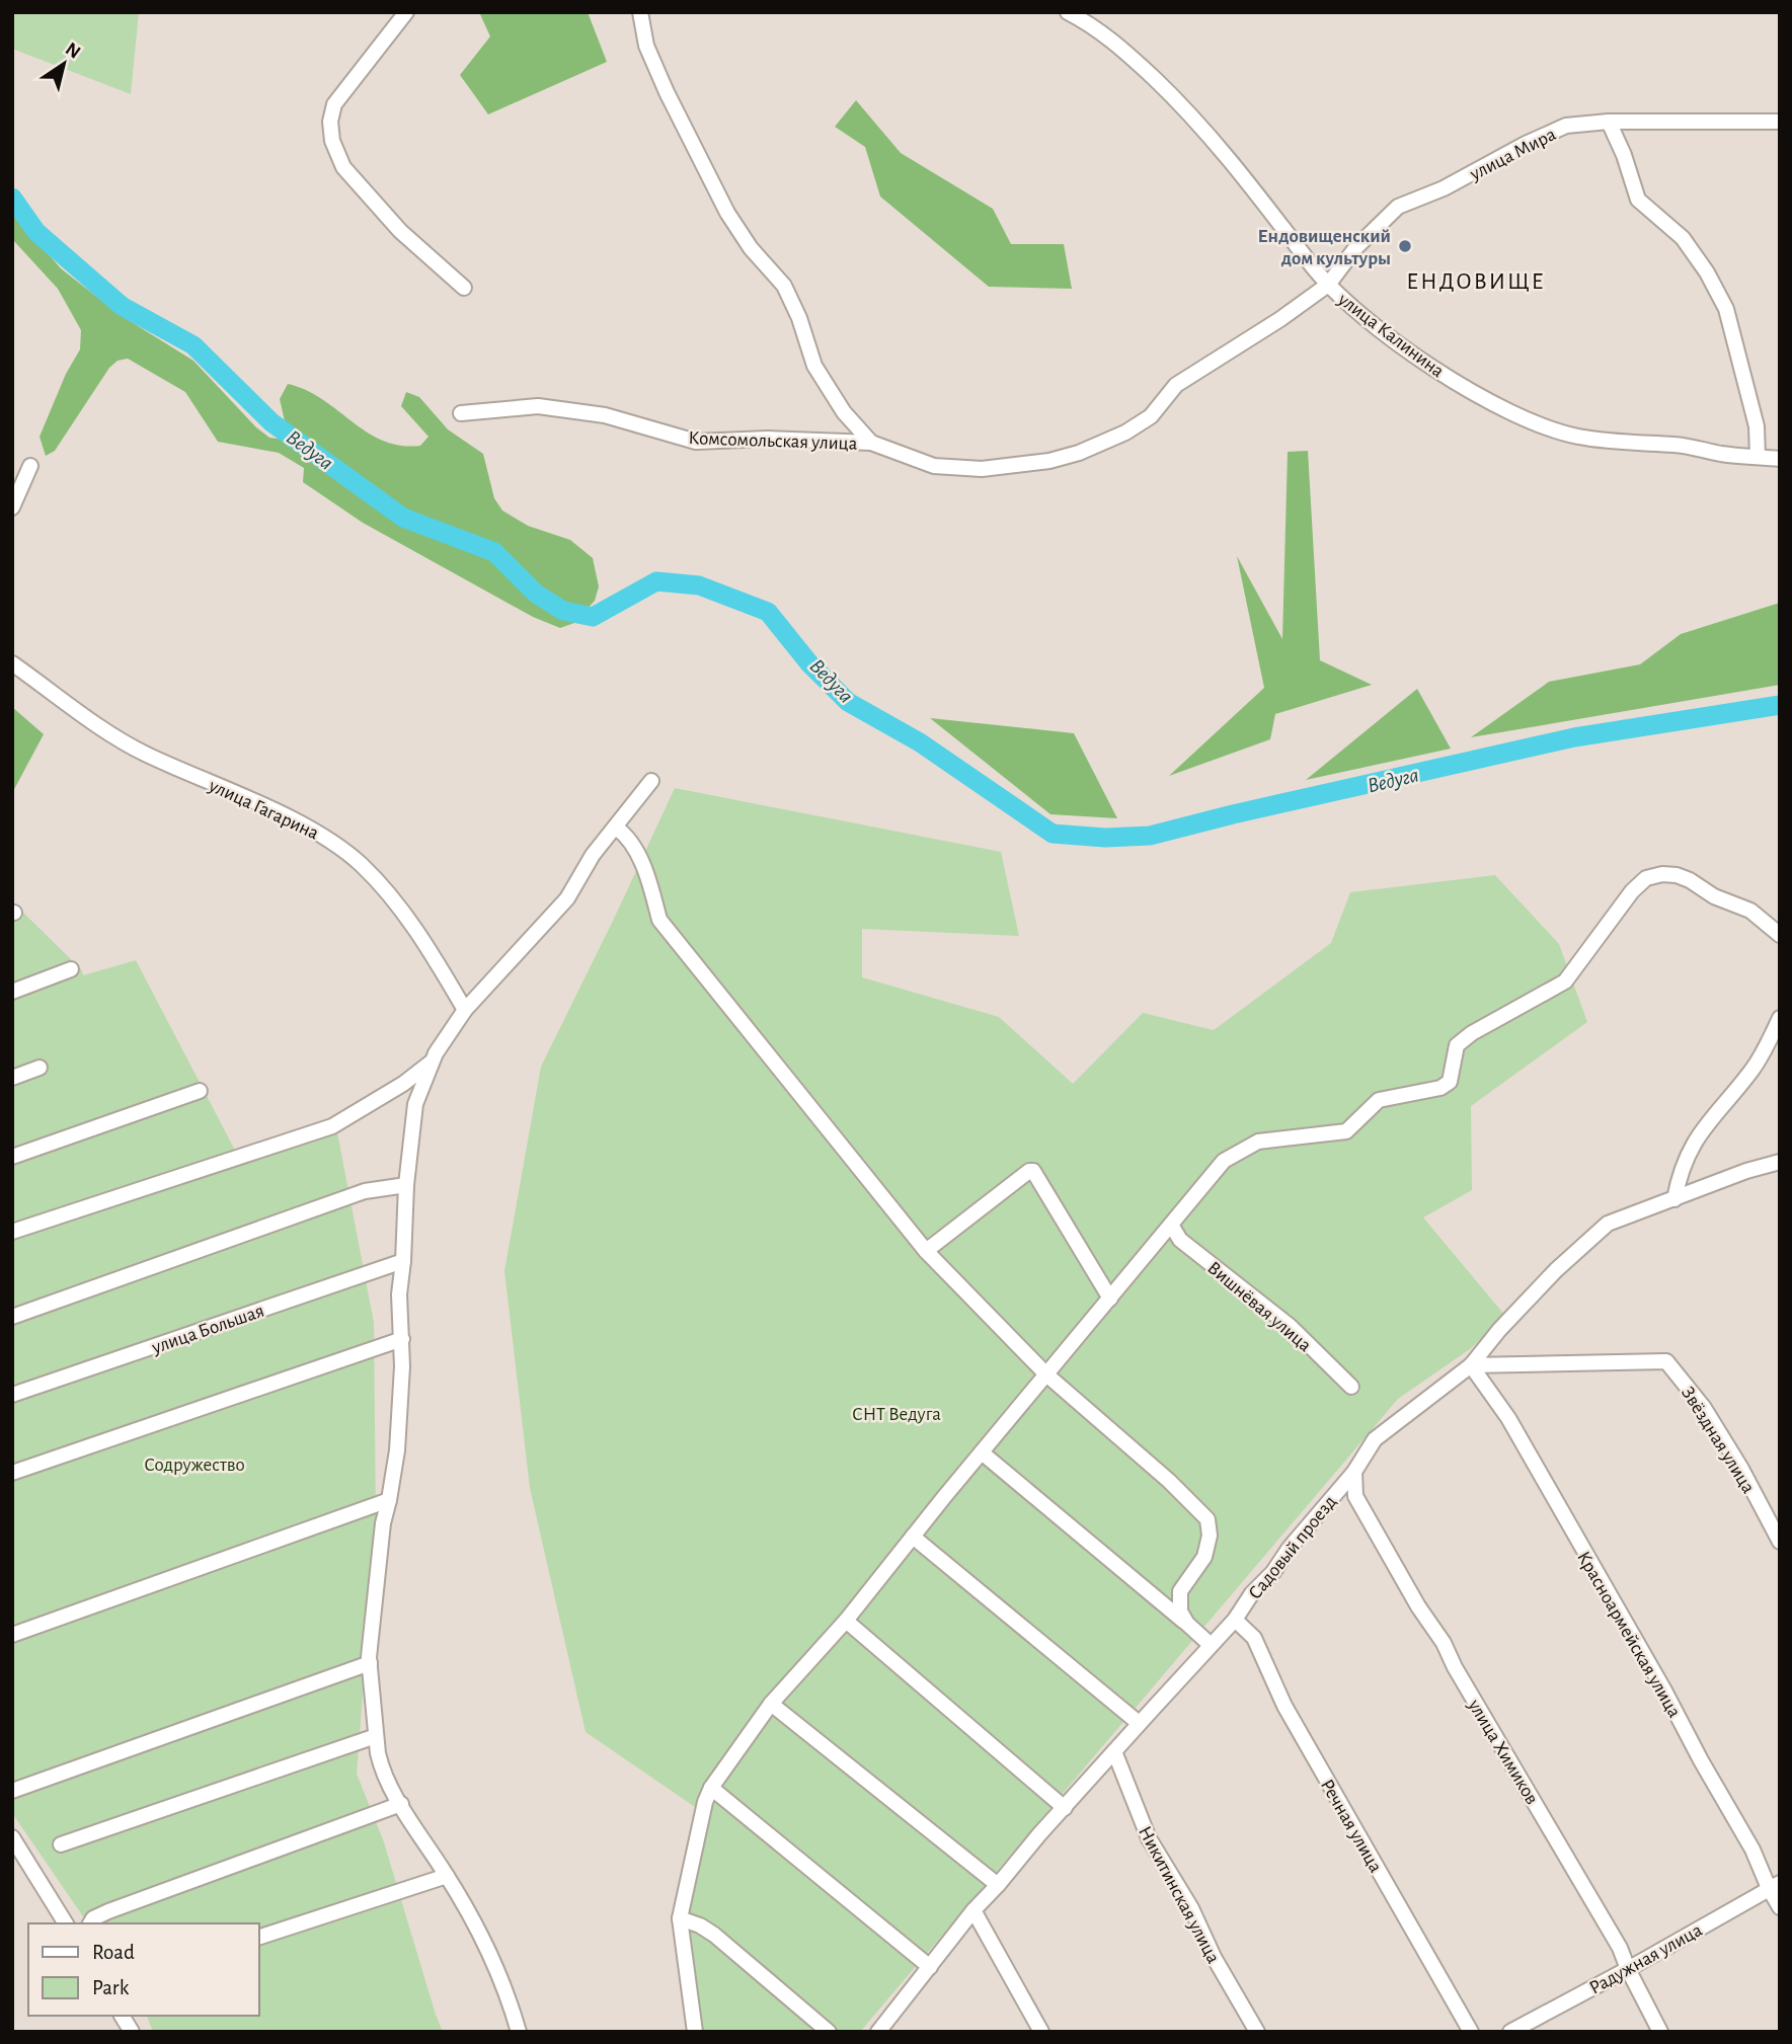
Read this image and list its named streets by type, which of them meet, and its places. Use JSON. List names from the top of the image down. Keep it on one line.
{"streets":{"street":["улица Мира","улица Калинина","Комсомольская улица","улица Гагарина","Вишнёвая улица","улица Большая","Звёздная улица","Садовый проезд","Красноармейская улица","улица Химиков","Речная улица","Никитинская улица","Радужная улица"]},"crossings":[["улица Мира","улица Калинина"],["улица Мира","Комсомольская улица"],["улица Калинина","Комсомольская улица"],["Звёздная улица","Садовый проезд"],["Звёздная улица","Красноармейская улица"],["Садовый проезд","Красноармейская улица"],["Садовый проезд","улица Химиков"],["Садовый проезд","Речная улица"],["Садовый проезд","Никитинская улица"],["Красноармейская улица","Радужная улица"],["улица Химиков","Радужная улица"]],"districts":["ЕНДОВИЩЕ"],"water":["Ведуга"],"parks":["СНТ Ведуга","Содружество"],"places":["Ендовищенский дом культуры"],"legend":["Road","Park"],"north":"top right"}
